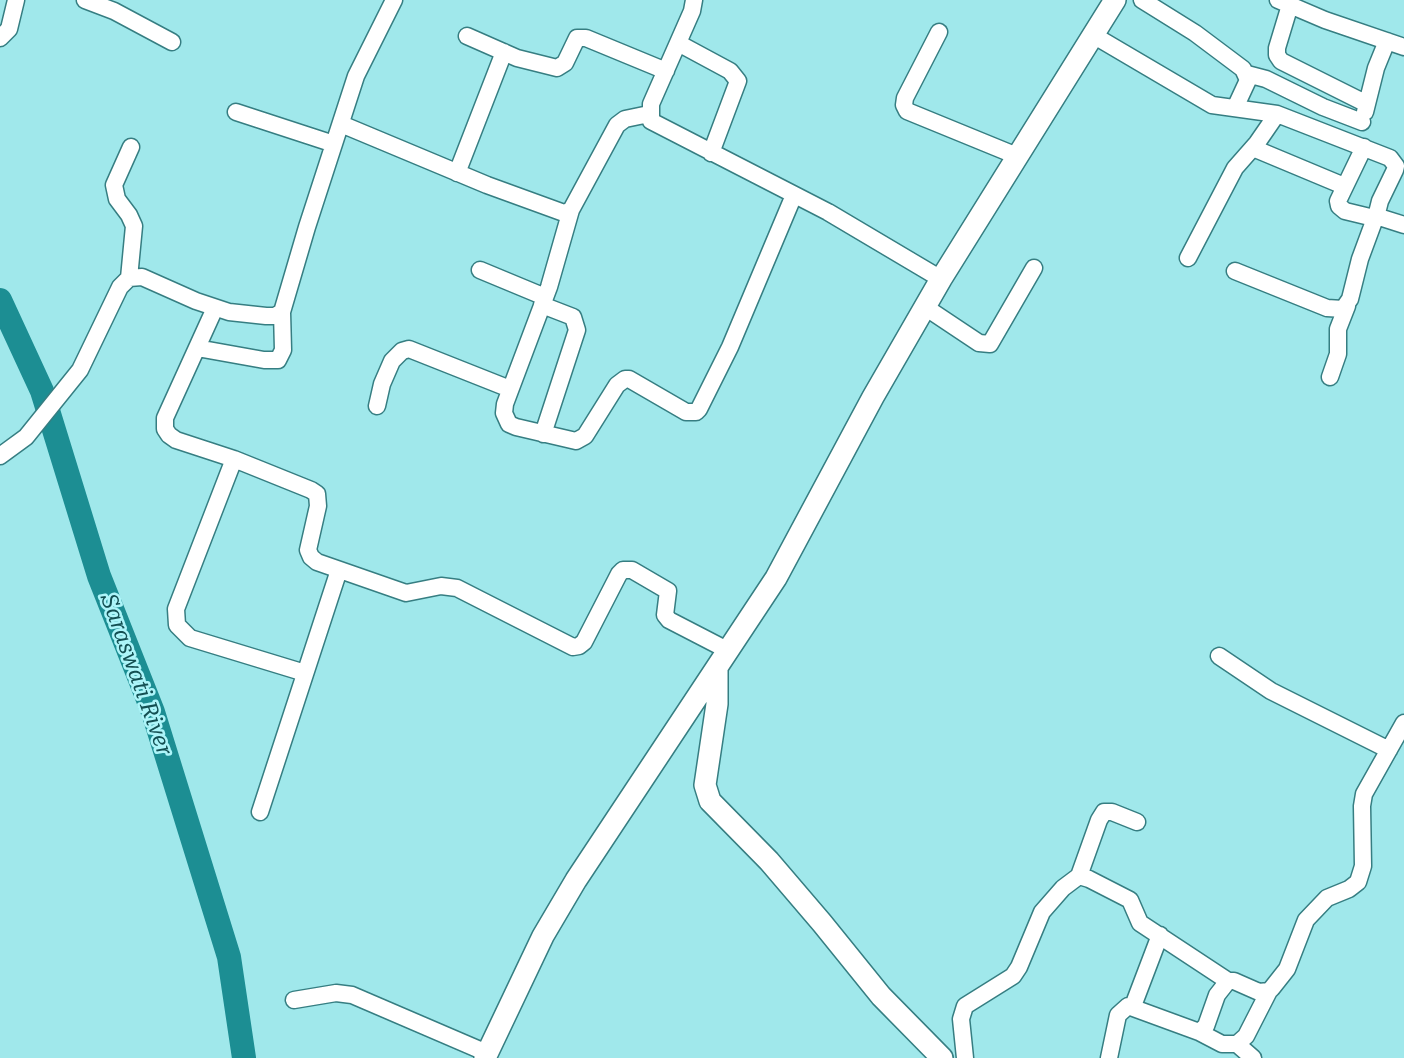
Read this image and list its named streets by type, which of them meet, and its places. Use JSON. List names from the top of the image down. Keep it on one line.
{"water":["Saraswati River"]}
